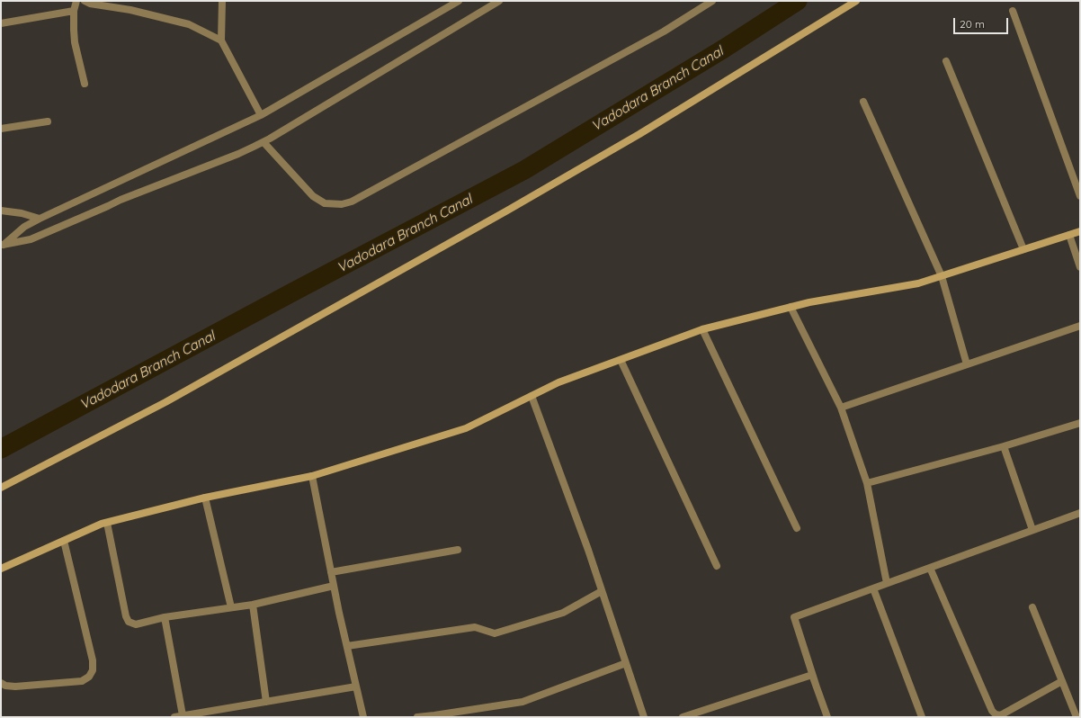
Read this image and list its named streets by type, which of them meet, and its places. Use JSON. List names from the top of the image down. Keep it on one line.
{"water":["Vadodara Branch Canal"],"scale_bar":"20 m"}
